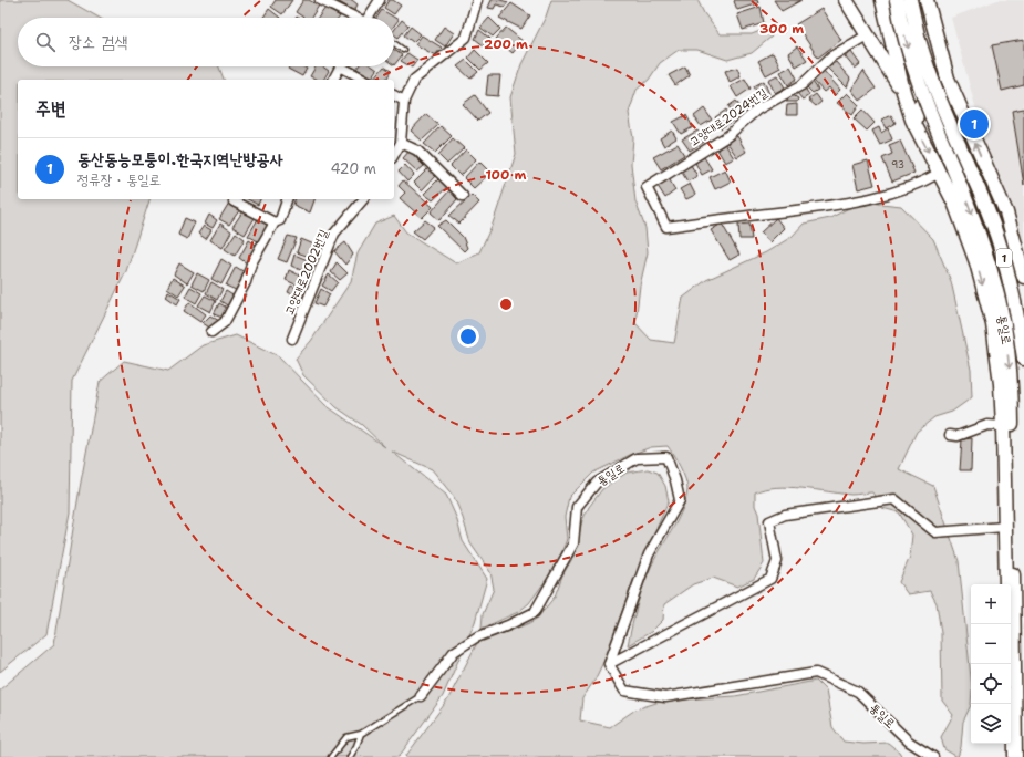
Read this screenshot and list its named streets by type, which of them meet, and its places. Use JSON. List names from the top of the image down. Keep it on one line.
{"streets":{"main road":["1","통일로"],"street":["고양대로2024번길","고양대로2002번길"]},"house_numbers":["93"],"page":{"search":"장소 검색","heading":"주변","pins":"1","list":[{"mark":"1","name":"동산동능모퉁이.한국지역난방공사","note":"정류장 · 통일로","value":"420 m"}],"map_buttons":["+","−"]},"rings":["300 m","200 m","100 m"]}
